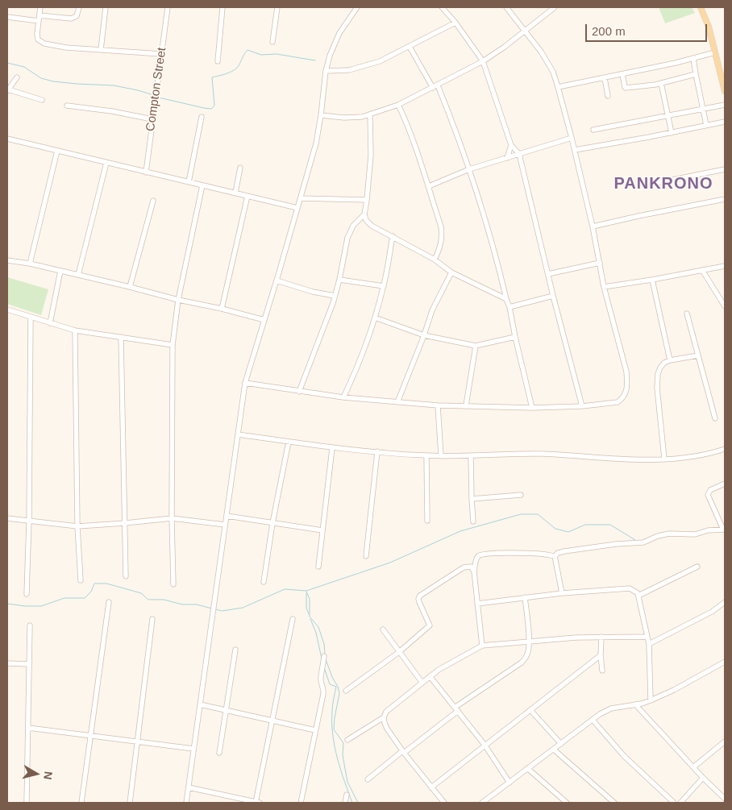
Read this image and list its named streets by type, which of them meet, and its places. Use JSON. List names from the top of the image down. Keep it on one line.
{"streets":{"street":["Compton Street"]},"districts":["PANKRONO"],"scale_bar":"200 m","north":"right"}
